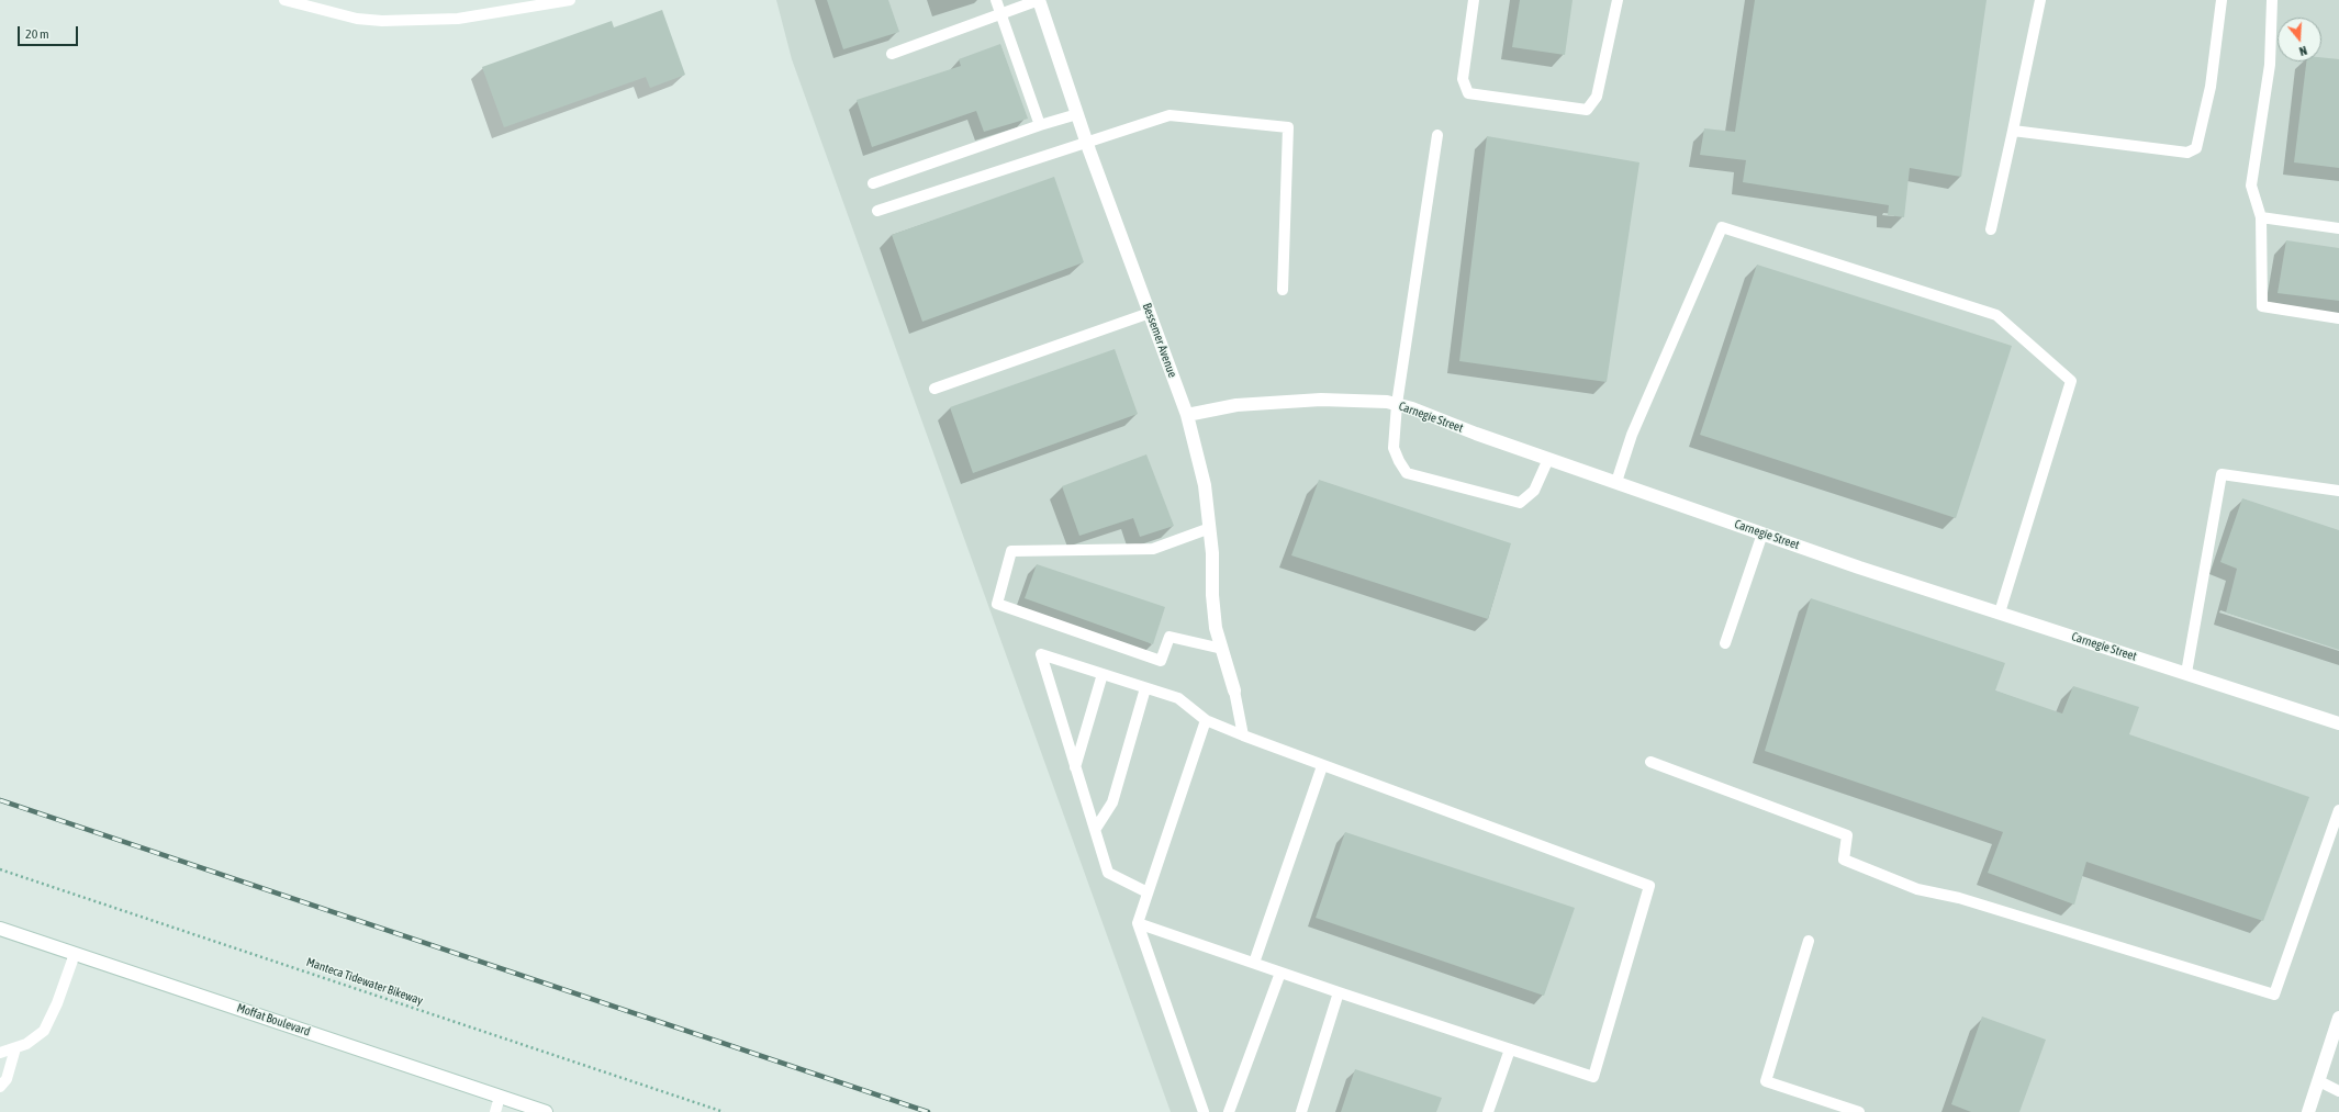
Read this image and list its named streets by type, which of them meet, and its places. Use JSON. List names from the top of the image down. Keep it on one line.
{"streets":{"street":["Bessemer Avenue","Carnegie Street","Moffat Boulevard"],"path":["Manteca Tidewater Bikeway"]},"crossings":[["Bessemer Avenue","Carnegie Street"]],"scale_bar":"20 m","north":"bottom"}
